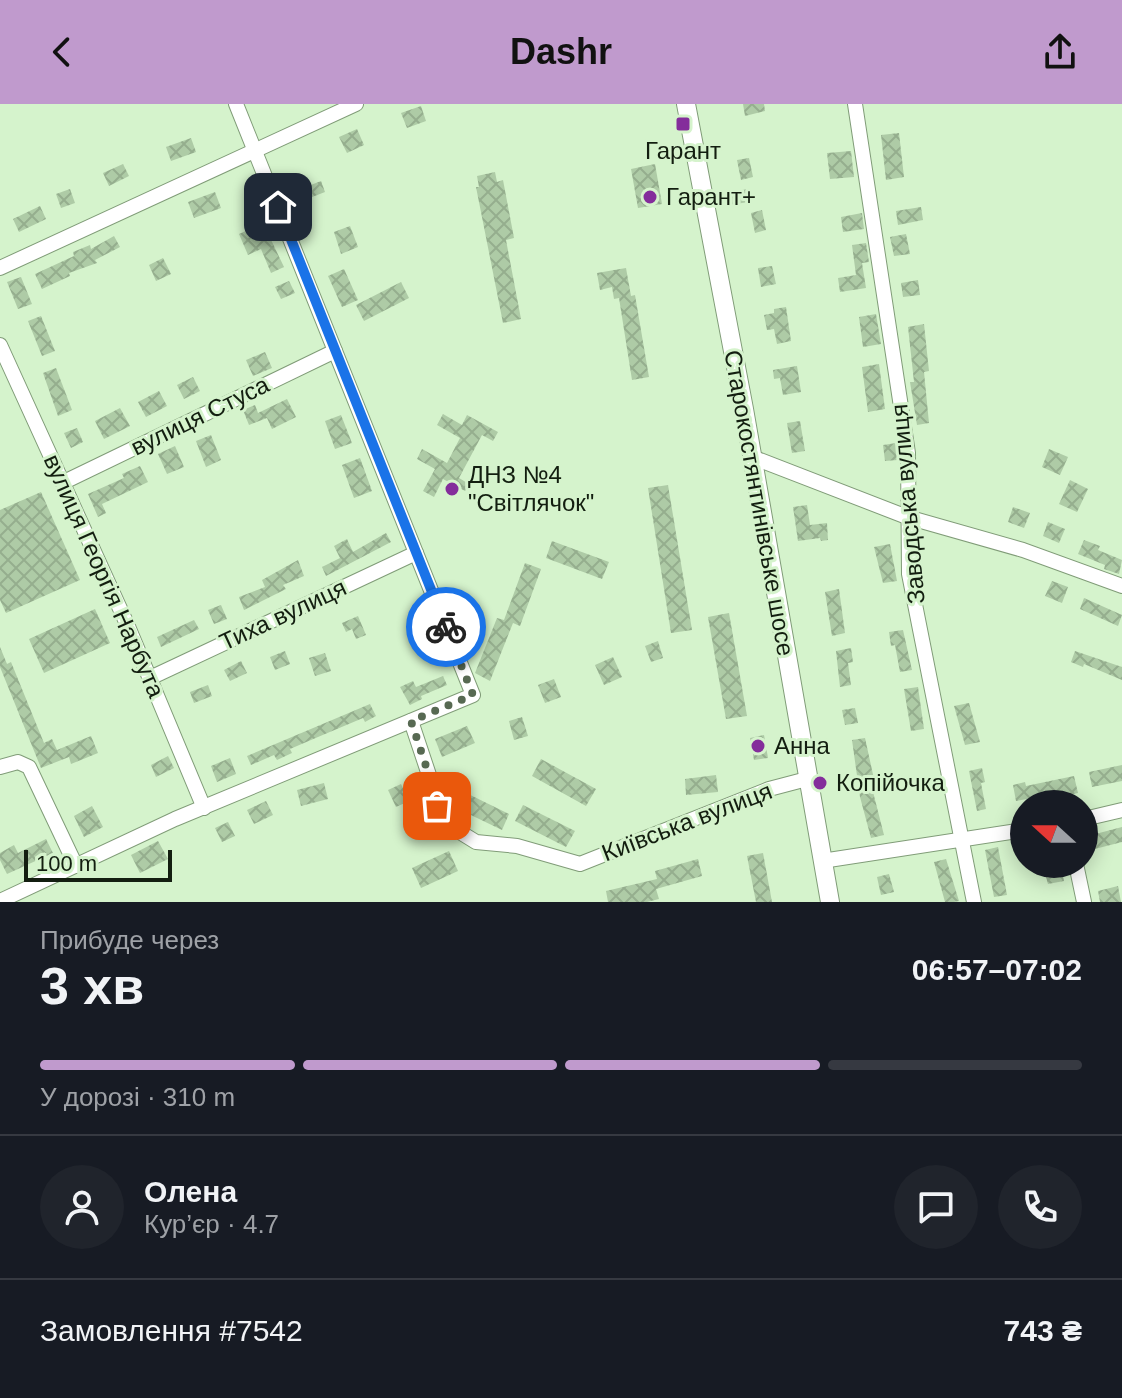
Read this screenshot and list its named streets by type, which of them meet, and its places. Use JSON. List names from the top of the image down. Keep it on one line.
{"streets":{"main road":["Старокостянтинівське шосе"],"street":["вулиця Стуса","Заводська вулиця","вулиця Георгія Нарбута","Тиха вулиця","Київська вулиця"]},"crossings":[["вулиця Стуса","вулиця Георгія Нарбута"],["Старокостянтинівське шосе","Київська вулиця"],["вулиця Георгія Нарбута","Тиха вулиця"]],"places":{"transit":["Гарант"],"other":["Гарант+","ДНЗ №4 \"Світлячок\"","Анна","Копійочка"]},"scale_bar":"100 m","north":"left","page":{"header":"Dashr","scale":"100 m","heading":["3 хв","Прибуде через","06:57–07:02"],"panel":["Олена","Кур’єр · 4.7","Замовлення #7542","743 ₴"],"bar":"У дорозі · 310 m"}}
